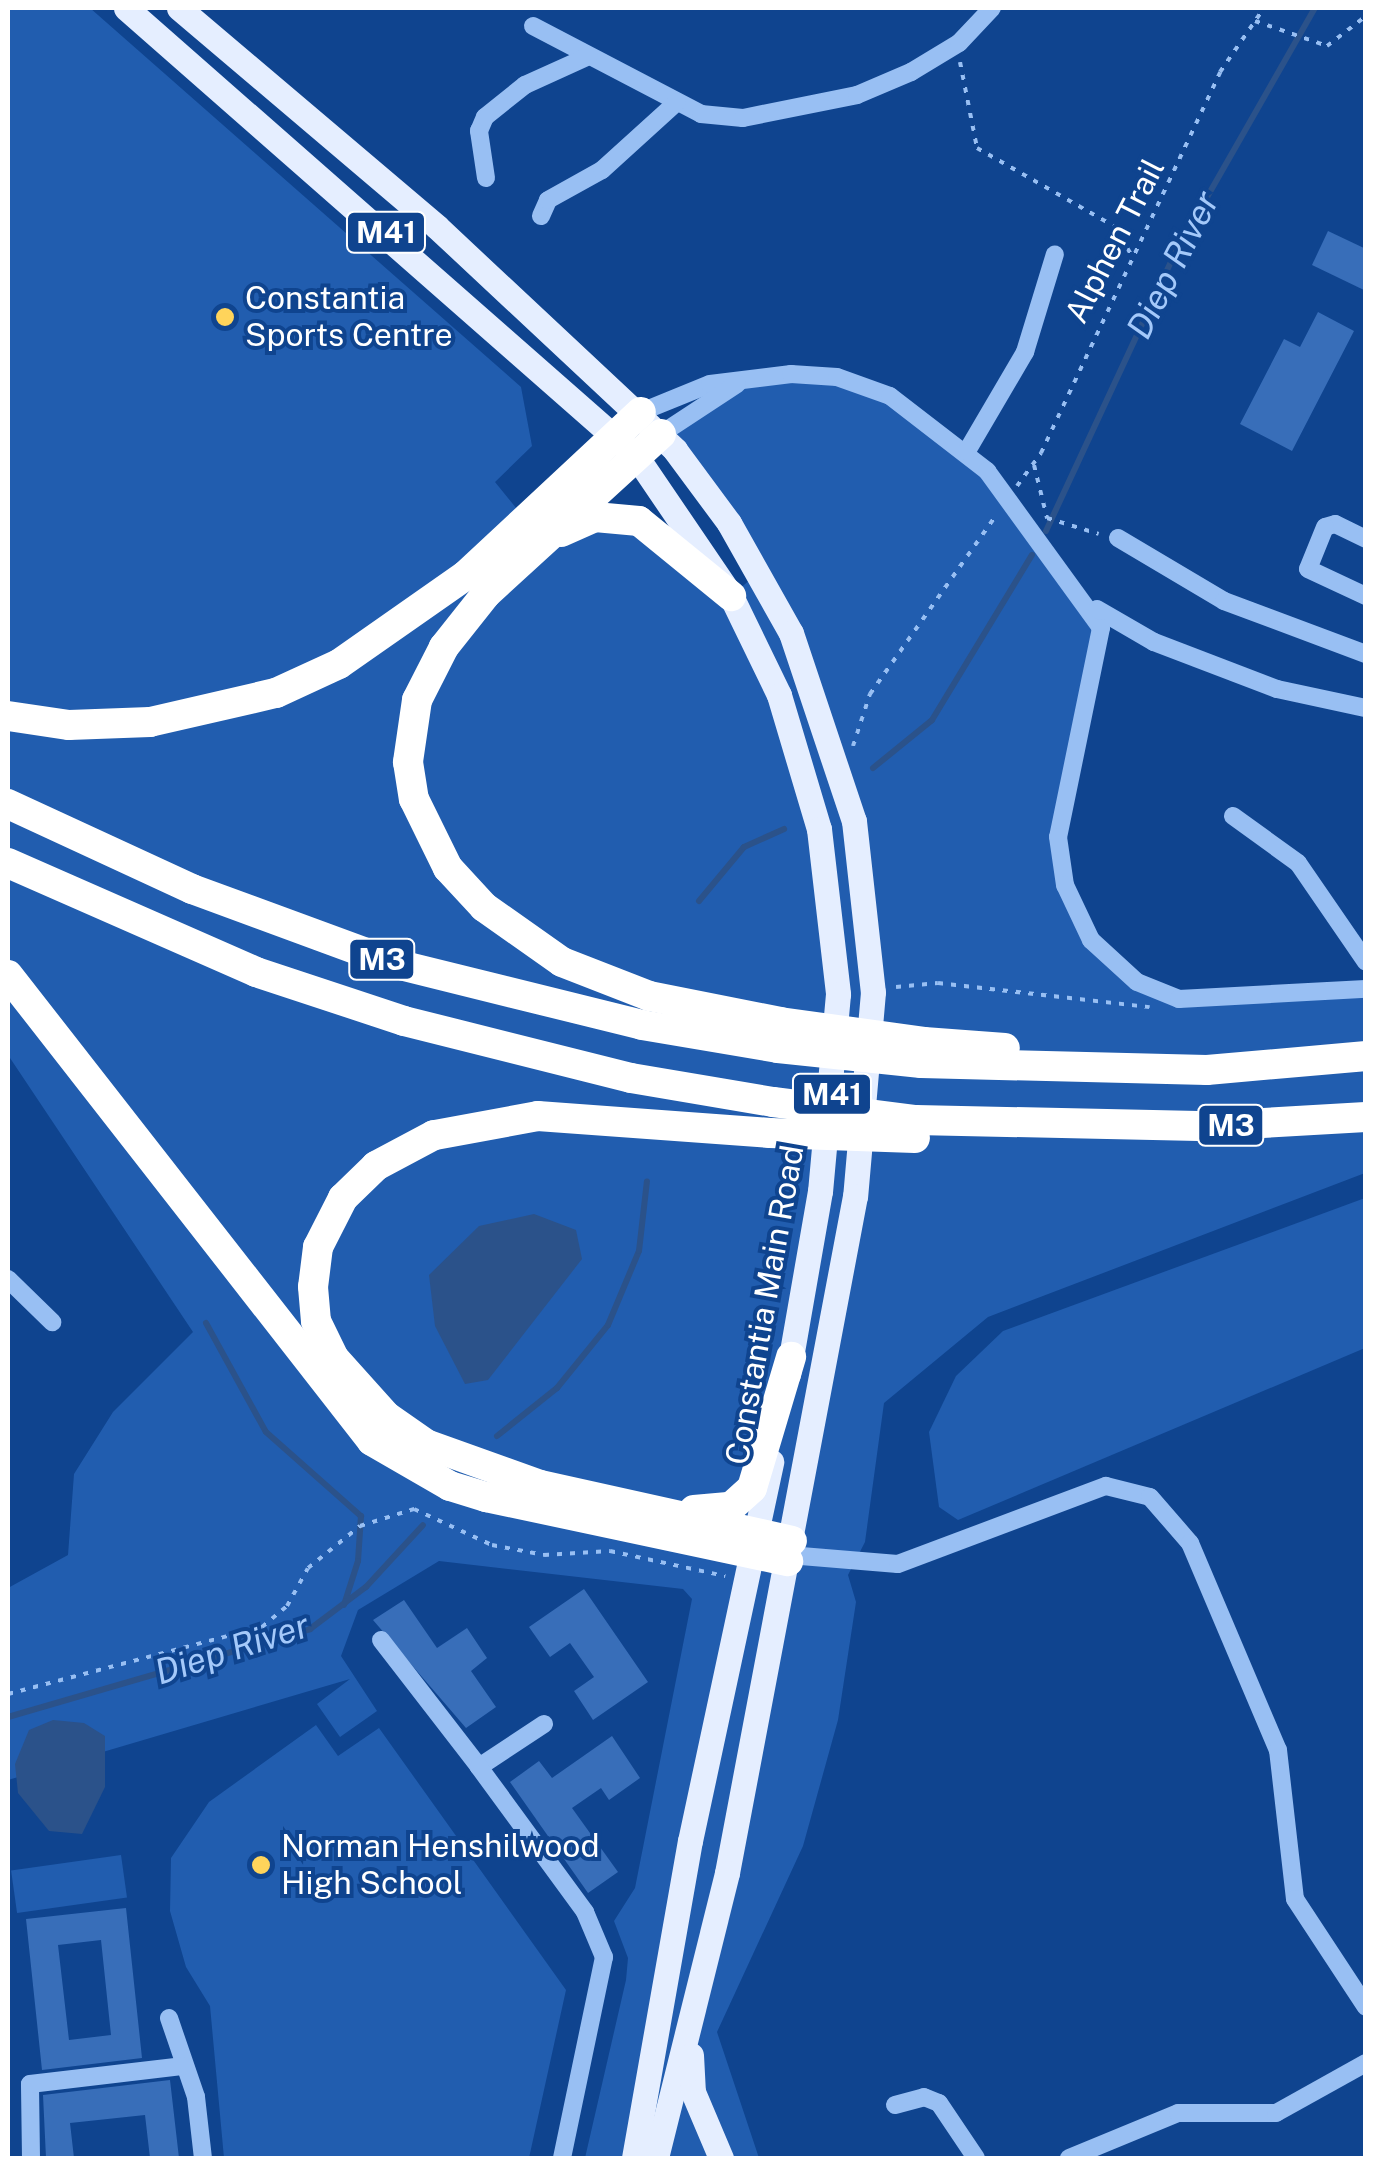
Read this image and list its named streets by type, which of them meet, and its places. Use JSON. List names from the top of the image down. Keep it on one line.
{"streets":{"highway":["M3"],"main road":["M41","Constantia Main Road"],"path":["Alphen Trail"]},"water":["Diep River"],"places":["Constantia Sports Centre","Norman Henshilwood High School"]}
